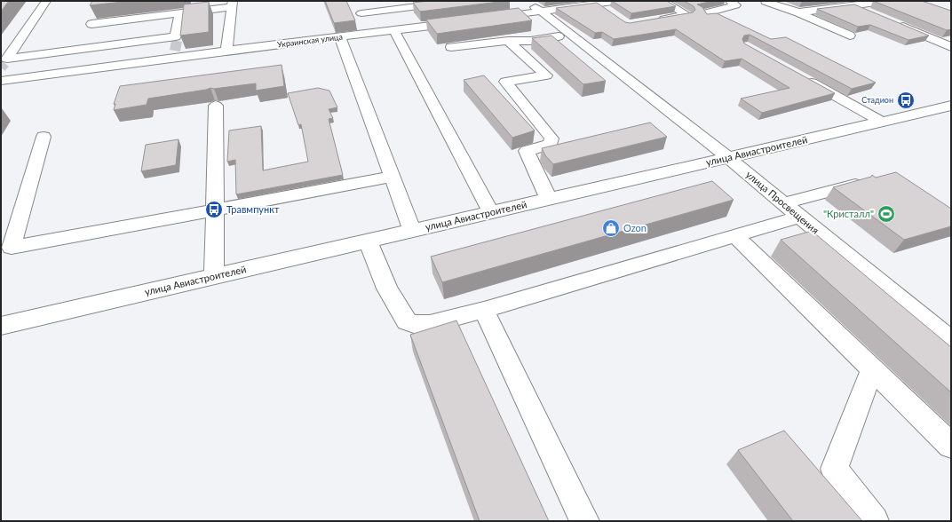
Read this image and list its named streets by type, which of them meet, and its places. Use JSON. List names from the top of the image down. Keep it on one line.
{"streets":{"street":["Украинская улица","улица Авиастроителей","улица Просвещения"]},"crossings":[["улица Авиастроителей","улица Просвещения"]],"places":{"bus stop":["Стадион","Травмпункт"],"sports":["\"Кристалл\""],"shop":["Ozon"]}}
